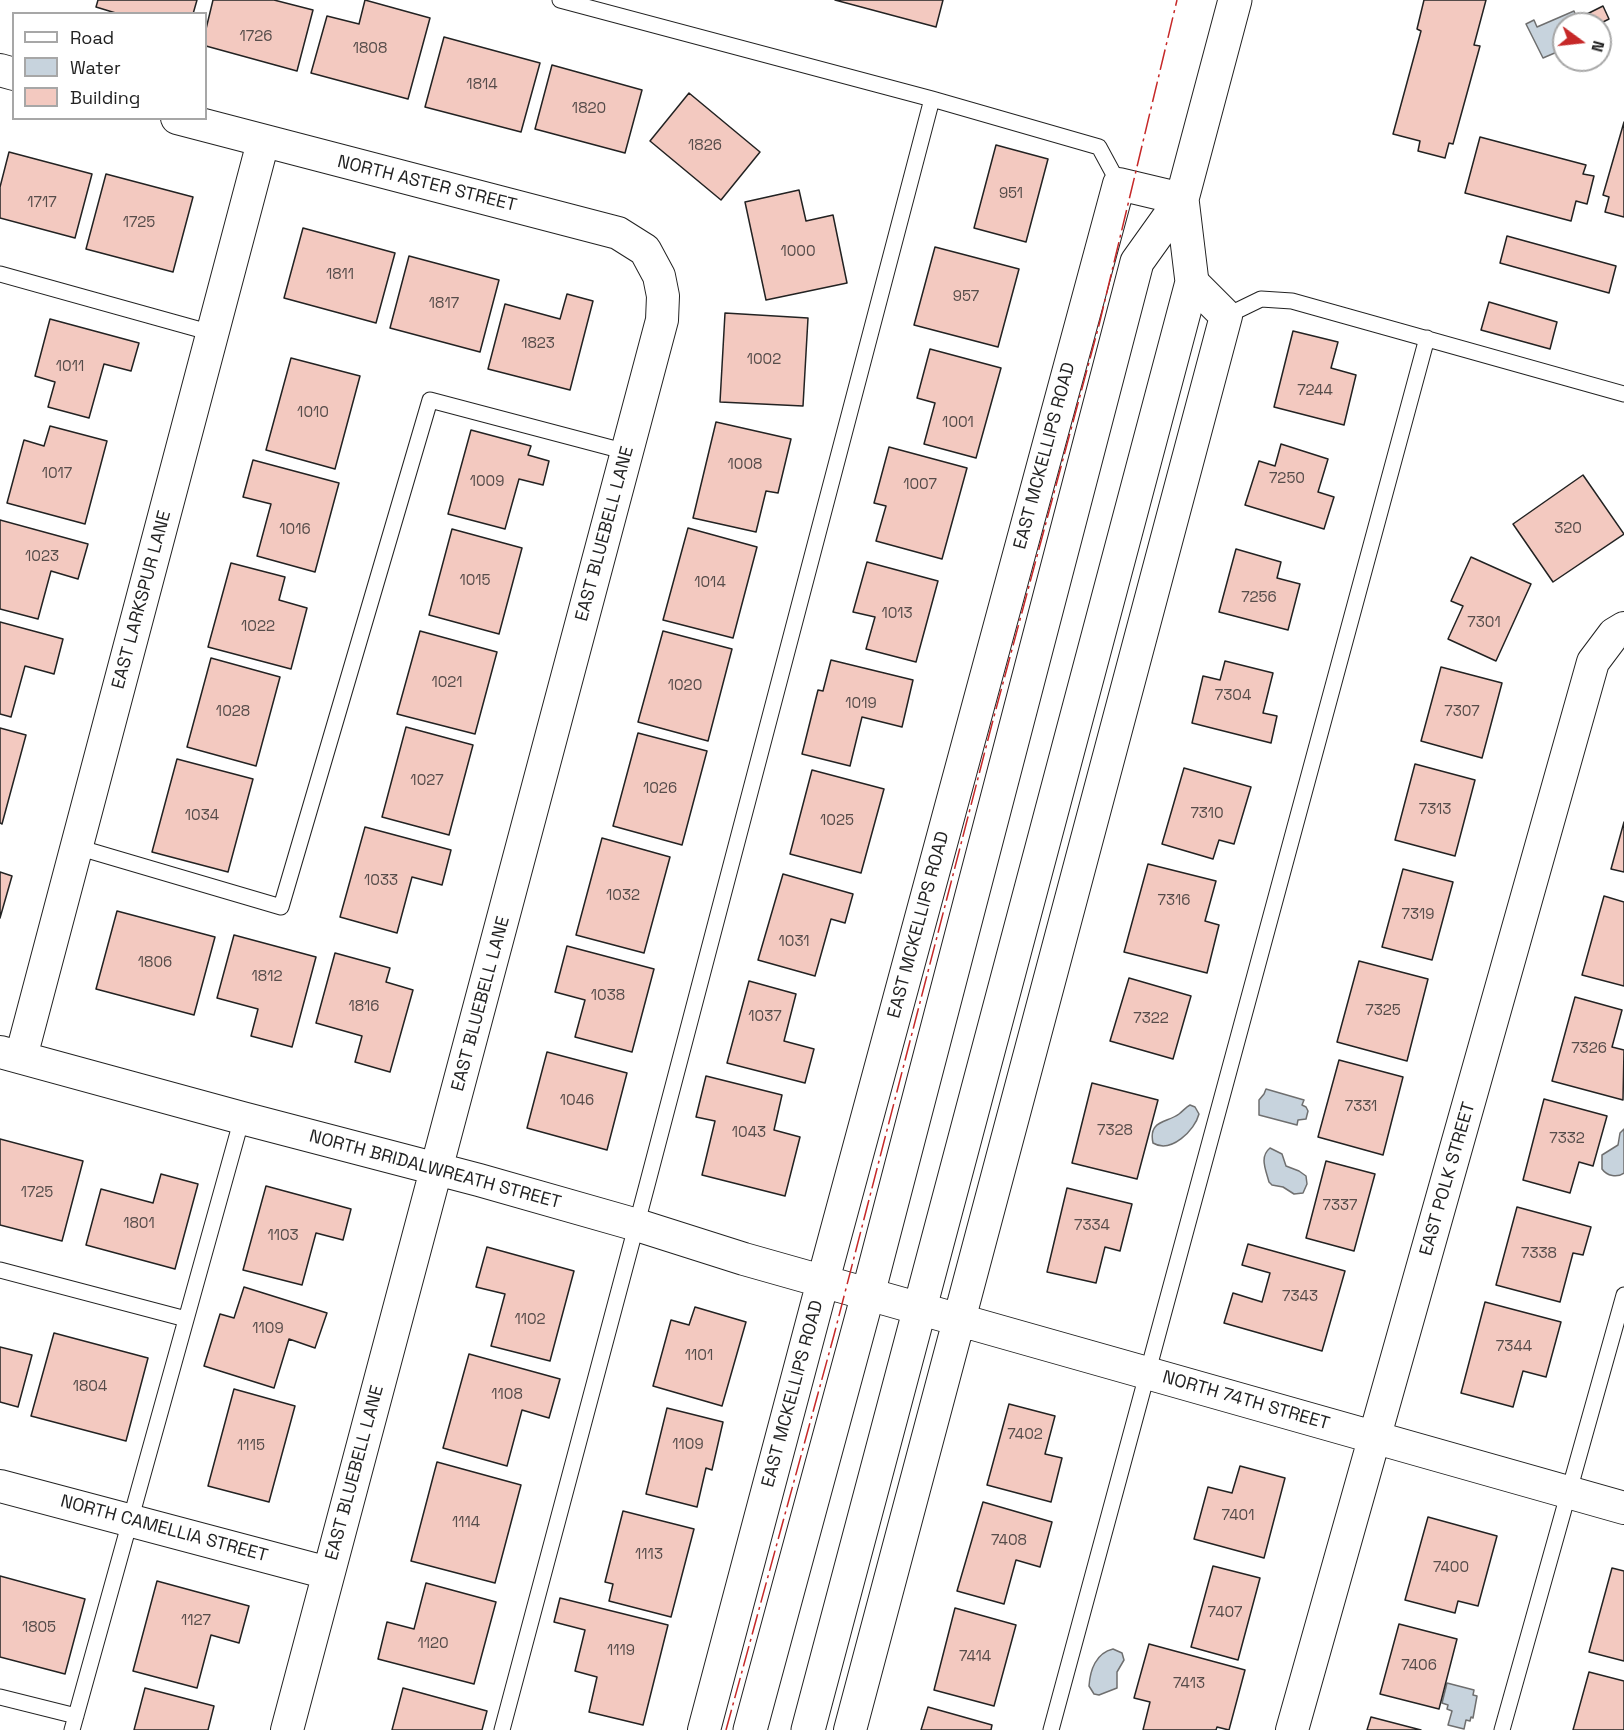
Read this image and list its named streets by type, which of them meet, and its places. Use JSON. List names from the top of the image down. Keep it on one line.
{"streets":{"street":["NORTH ASTER STREET","EAST MCKELLIPS ROAD","EAST BLUEBELL LANE","EAST LARKSPUR LANE","NORTH BRIDALWREATH STREET","EAST POLK STREET","NORTH 74TH STREET","NORTH CAMELLIA STREET"]},"crossings":[["NORTH ASTER STREET","EAST BLUEBELL LANE"],["NORTH ASTER STREET","EAST LARKSPUR LANE"],["EAST MCKELLIPS ROAD","NORTH BRIDALWREATH STREET"],["EAST BLUEBELL LANE","NORTH BRIDALWREATH STREET"],["EAST BLUEBELL LANE","NORTH CAMELLIA STREET"],["EAST LARKSPUR LANE","NORTH BRIDALWREATH STREET"],["NORTH BRIDALWREATH STREET","NORTH 74TH STREET"],["EAST POLK STREET","NORTH 74TH STREET"]],"house_numbers":["1726","1808","1814","1820","1826","951","1717","1725","1000","1811","957","1817","1823","1002","1011","7244","1010","1001","1008","1017","7250","1009","1007","320","1016","1023","1015","1014","7256","1013","7301","1022","1021","1020","7304","1019","1028","7307","1027","1026","7313","7310","1034","1025","1033","1032","7316","7319","1031","1806","1812","1038","1816","7325","1037","7322","7326","1046","7331","7328","1043","7332","1725","7337","1801","7334","1103","7338","7343","1102","1109","7344","1101","1804","1108","7402","1109","1115","7401","1114","7408","1113","7400","7407","1127","1805","1120","1119","7414","7406","7413"],"legend":["Road","Water","Building"],"north":"right"}
